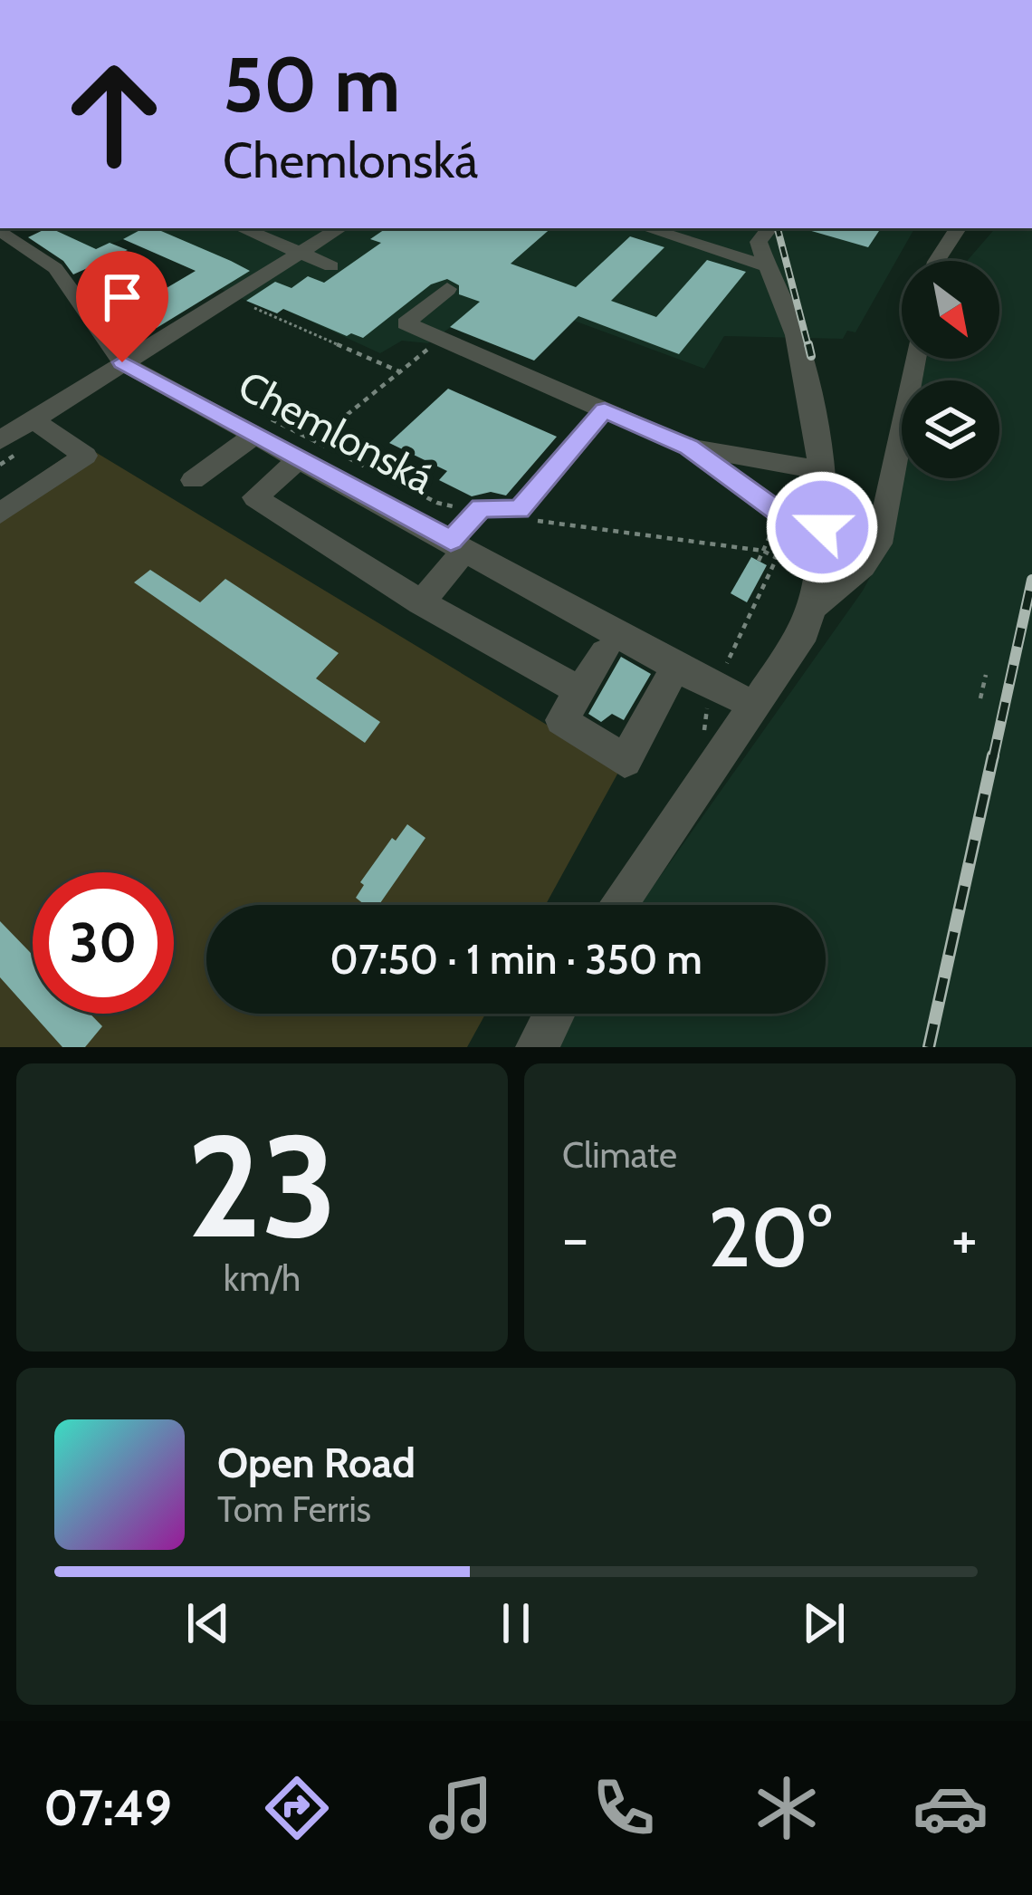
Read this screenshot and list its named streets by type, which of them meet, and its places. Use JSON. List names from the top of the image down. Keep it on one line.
{"streets":{"street":["Chemlonská"]},"north":"bottom right","page":{"turn":["50 m","Chemlonská"],"limit":"30","trip":"07:50 · 1 min · 350 m","tile":[["23","km/h"],"Climate"],"heat":["−","20°","+"],"song":["Open Road","Tom Ferris"],"tabs":"07:49"}}
